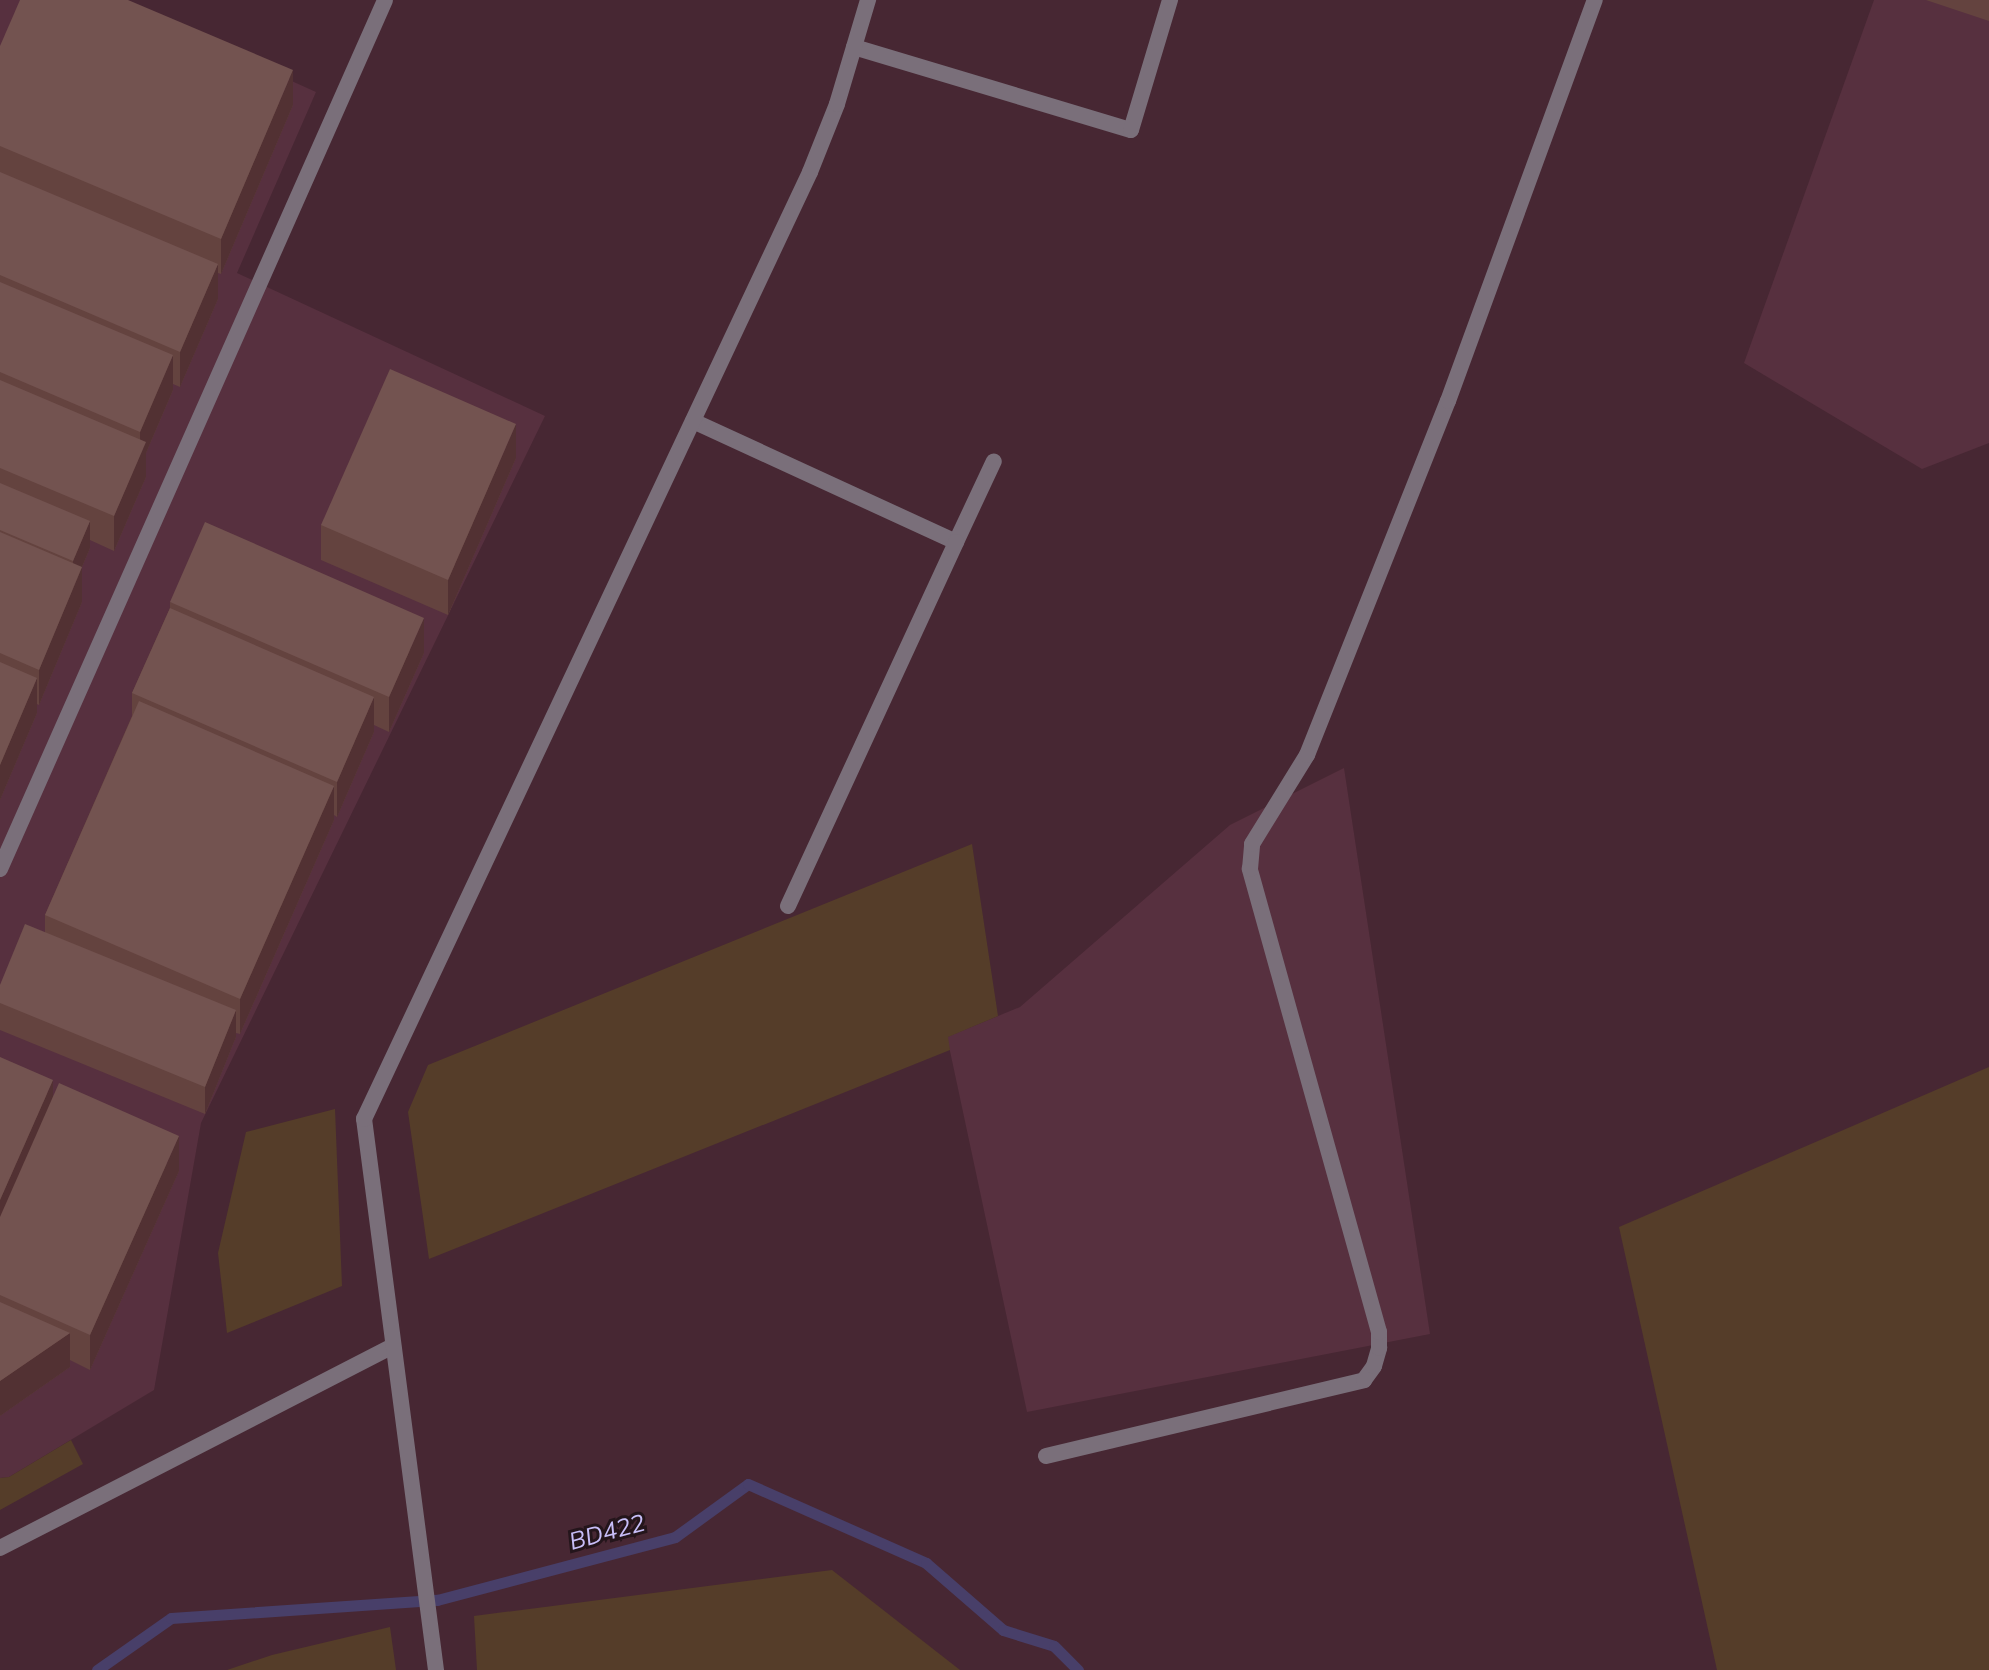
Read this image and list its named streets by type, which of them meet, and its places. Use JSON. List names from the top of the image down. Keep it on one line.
{"water":["BD422"]}
